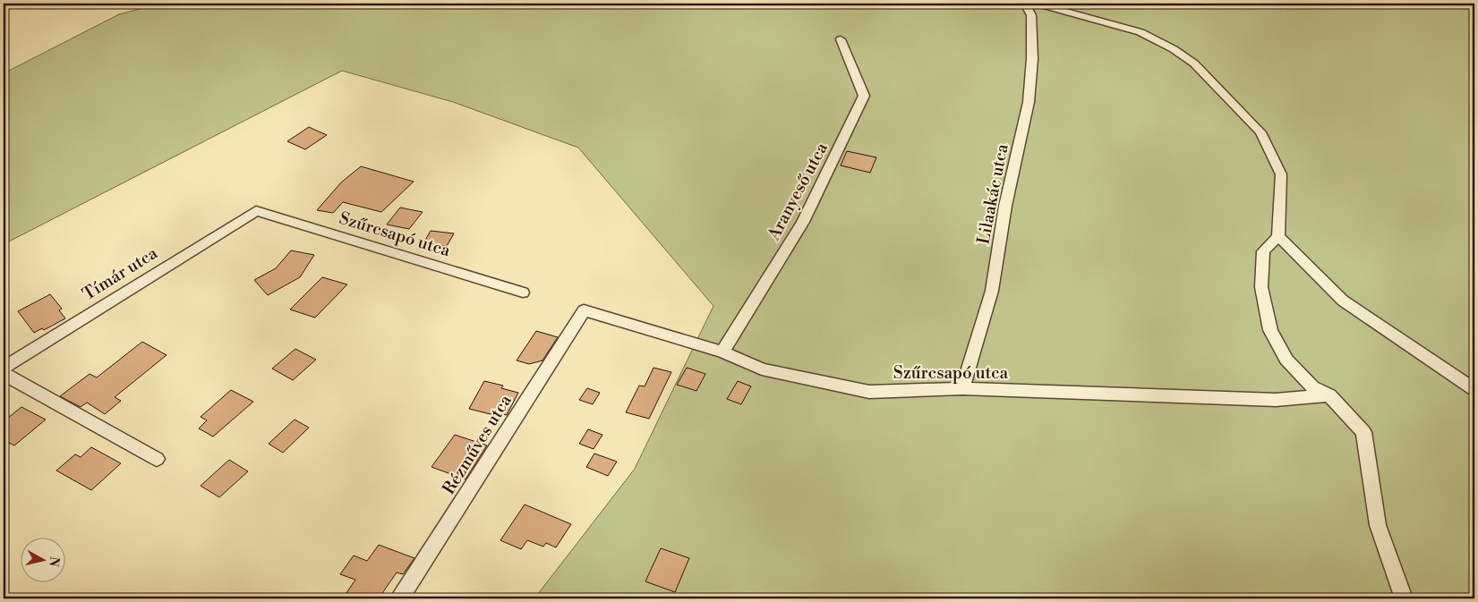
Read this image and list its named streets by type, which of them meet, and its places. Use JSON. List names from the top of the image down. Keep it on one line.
{"streets":{"street":["Aranyeső utca","Lilaakác utca","Szűrcsapó utca","Tímár utca","Rézműves utca"]},"crossings":[["Aranyeső utca","Szűrcsapó utca"],["Lilaakác utca","Szűrcsapó utca"],["Szűrcsapó utca","Tímár utca"],["Szűrcsapó utca","Rézműves utca"]],"north":"right"}
